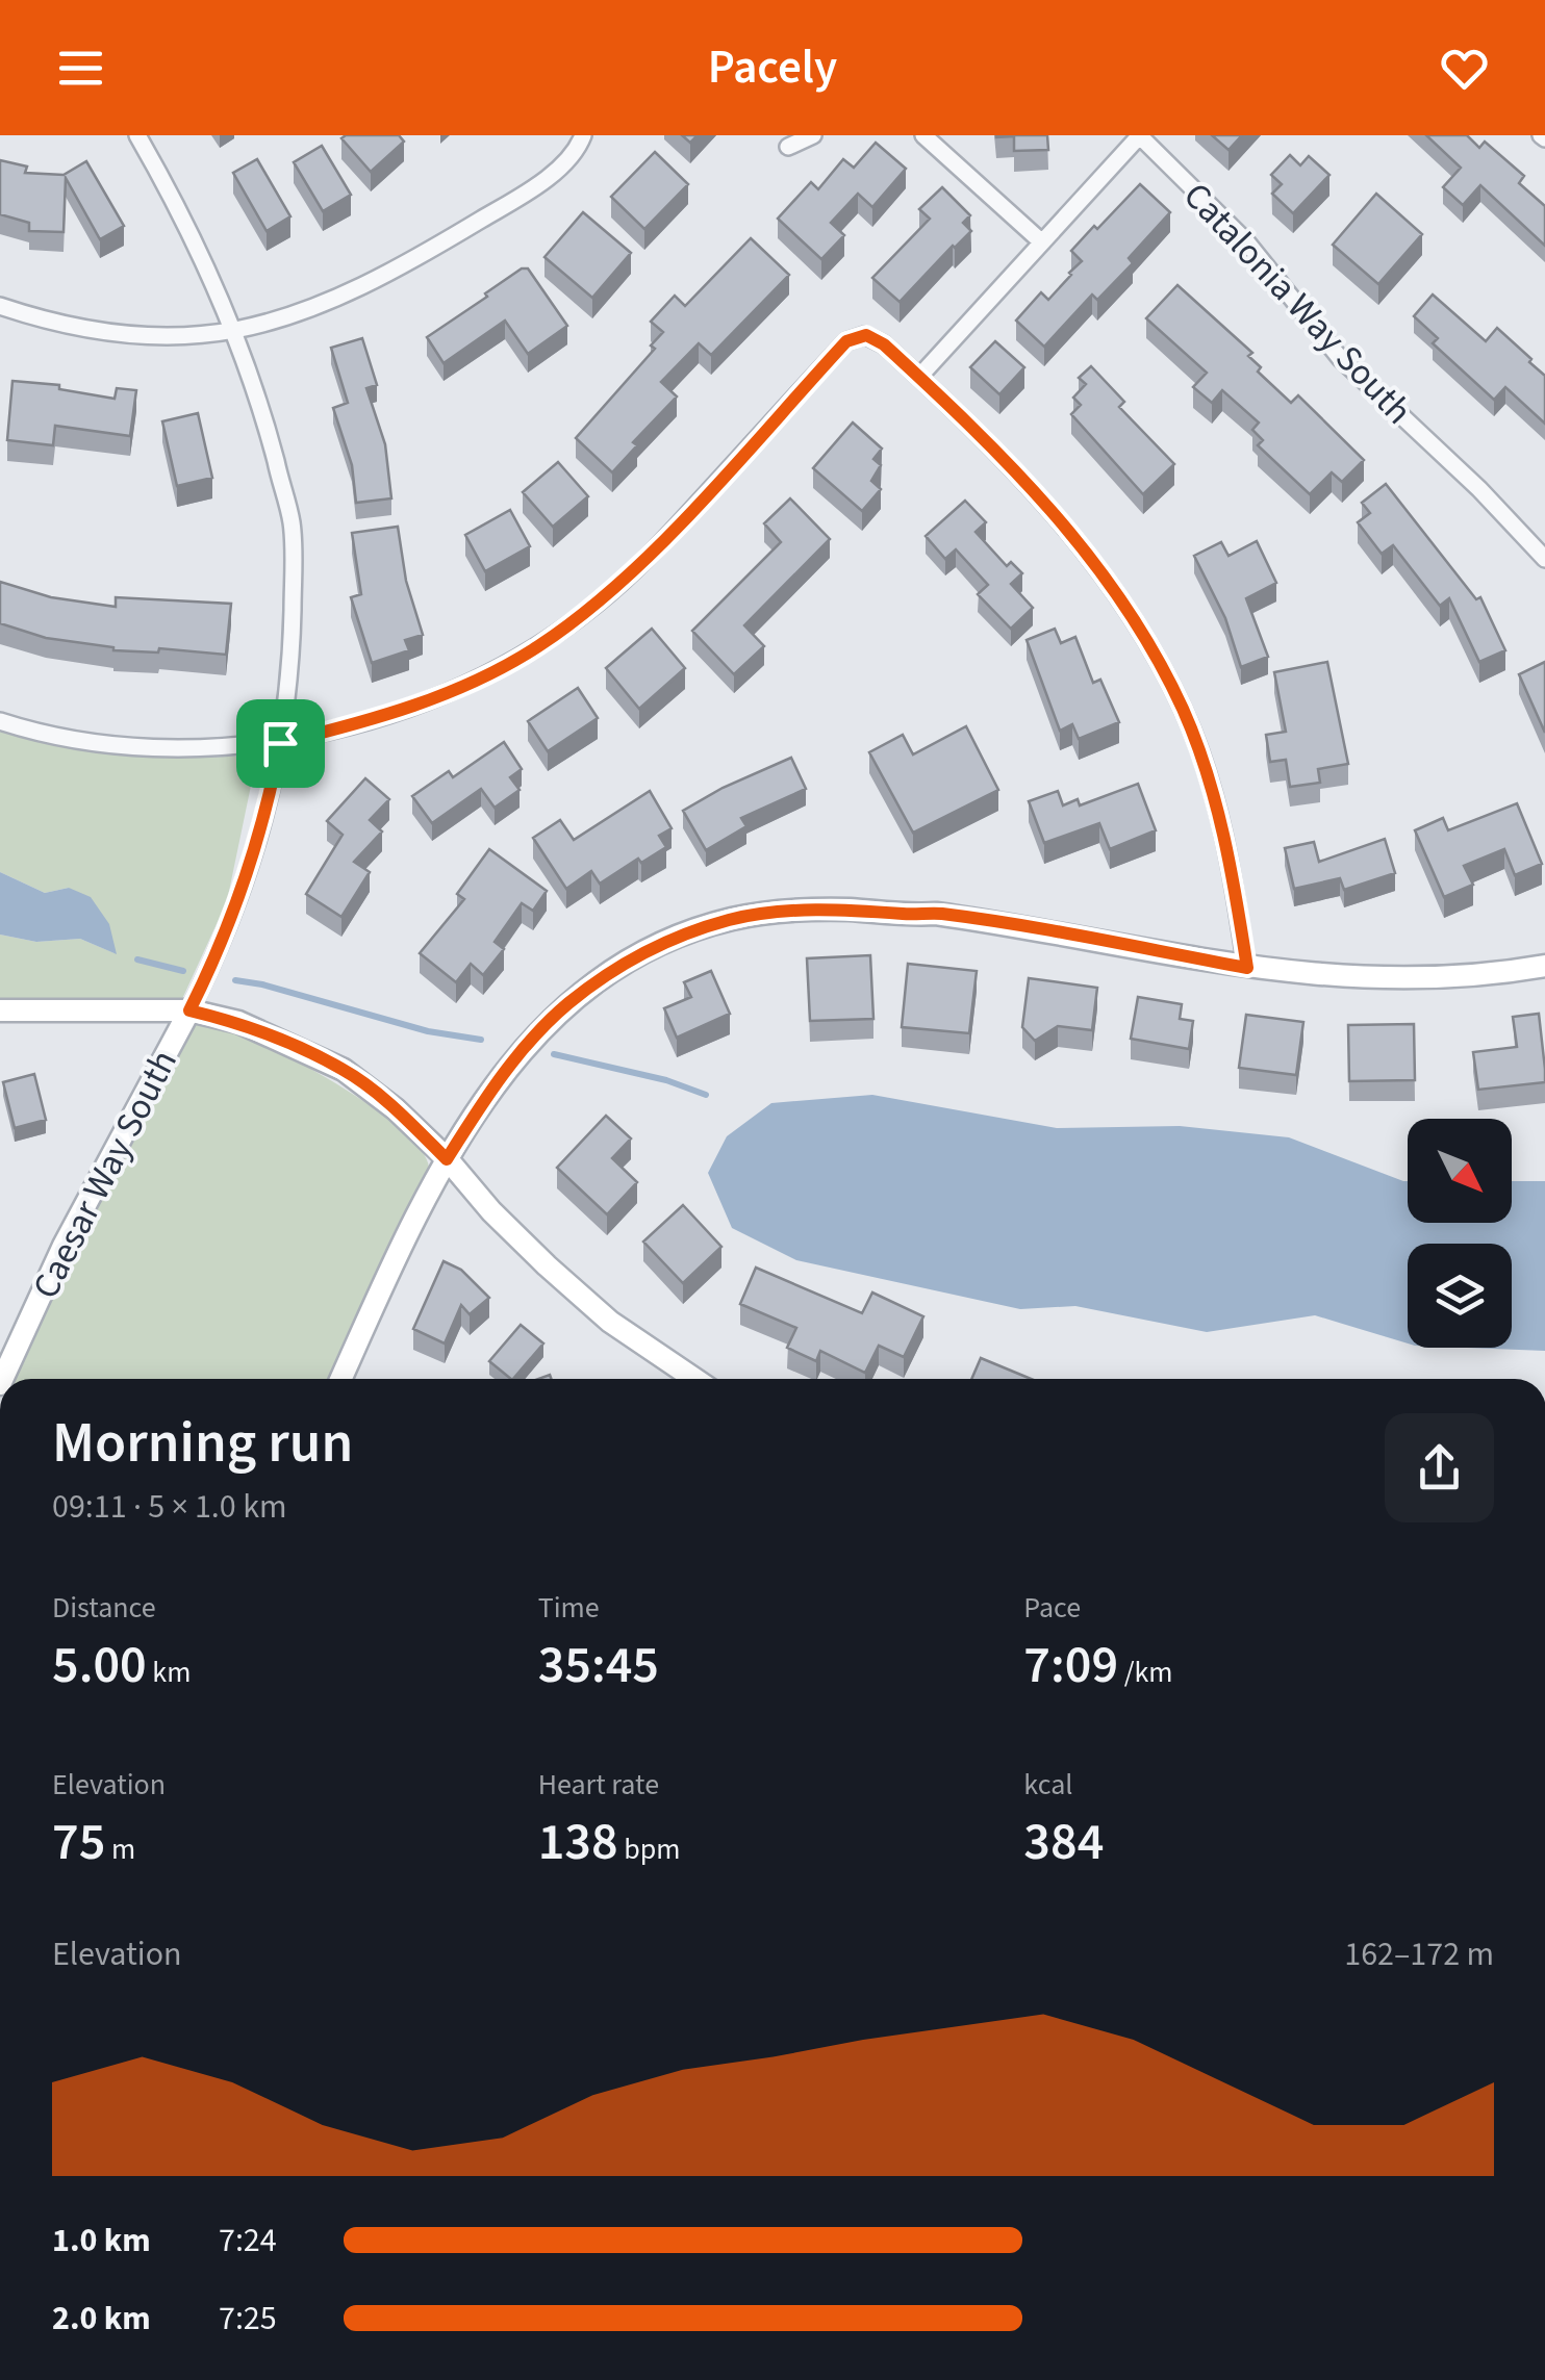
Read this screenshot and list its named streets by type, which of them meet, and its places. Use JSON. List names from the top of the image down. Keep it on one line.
{"streets":{"street":["Catalonia Way South","Caesar Way South"]},"north":"bottom right","page":{"header":"Pacely","heading":["Morning run","09:11 · 5 × 1.0 km"],"stats":[["Distance","5.00 km"],["Time","35:45"],["Pace","7:09 /km"],["Elevation","75 m"],["Heart rate","138 bpm"],["kcal","384"]],"chart":["Elevation","162–172 m"],"list":[{"name":"1.0 km","note":"7:24"},{"name":"2.0 km","note":"7:25"}]}}
